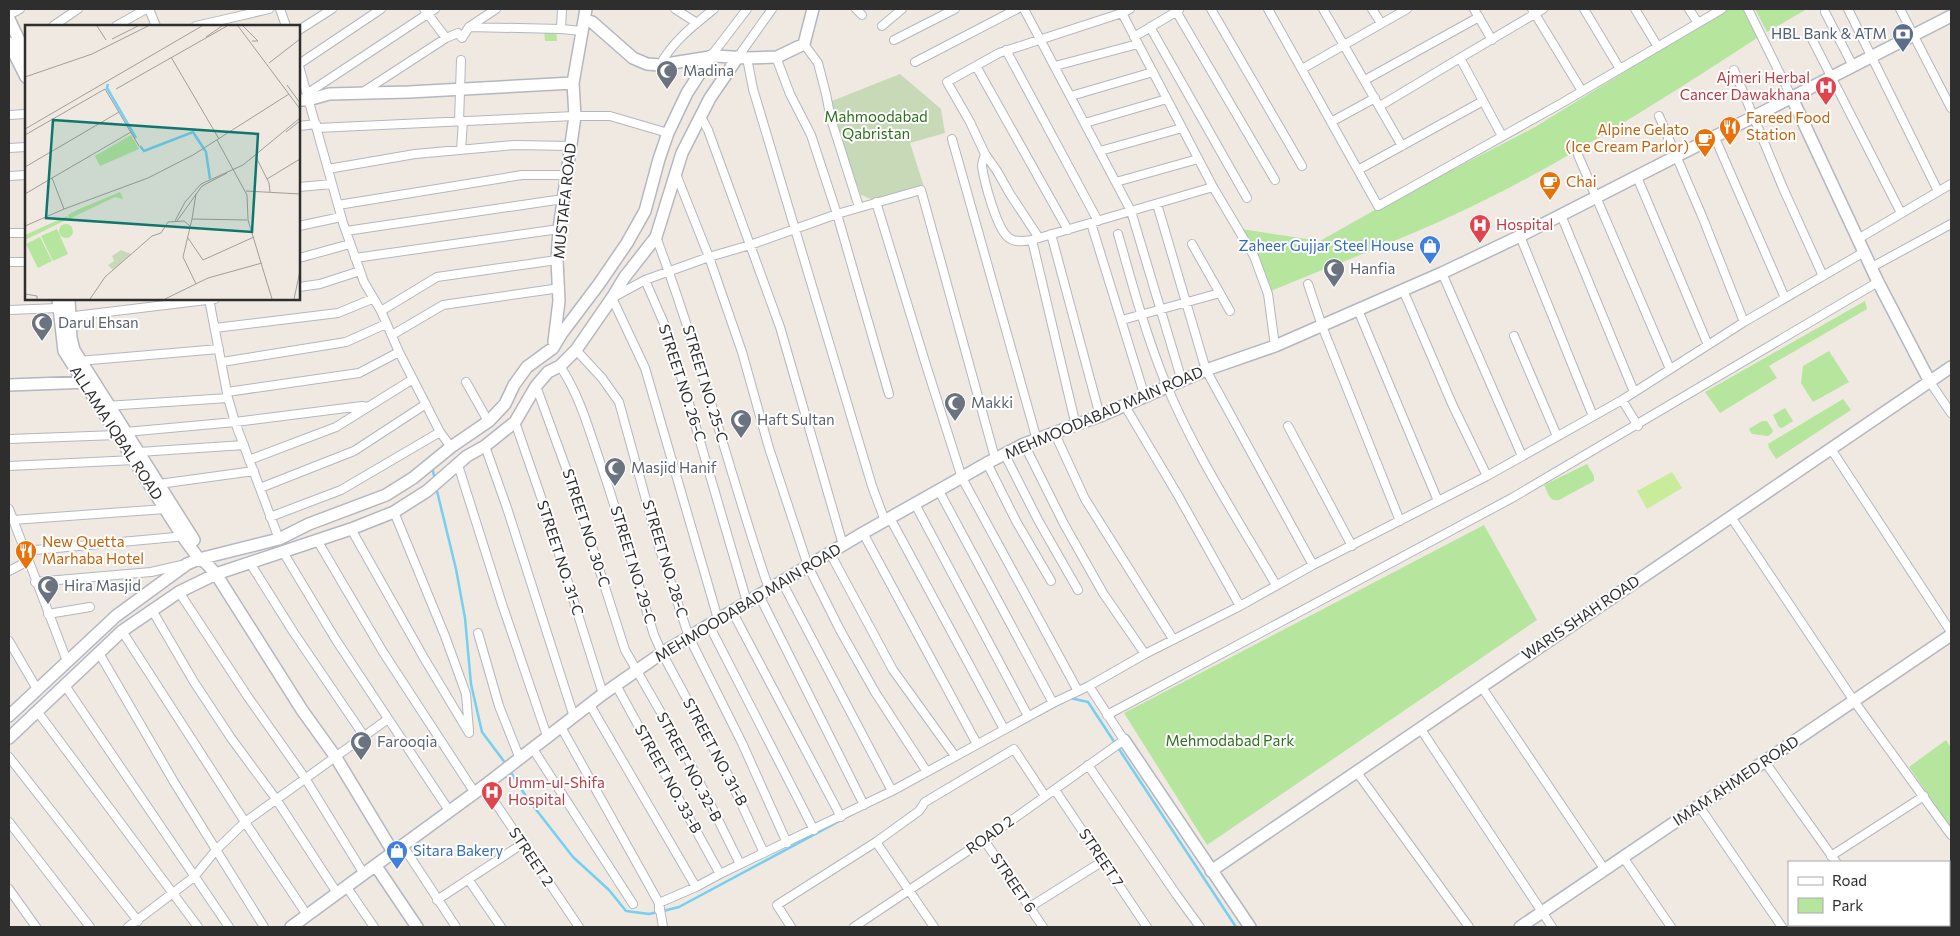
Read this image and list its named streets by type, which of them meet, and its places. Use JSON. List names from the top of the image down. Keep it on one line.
{"streets":{"street":["MUSTAFA ROAD","STREET NO. 26-C","STREET NO. 25-C","MEHMOODABAD MAIN ROAD","ALLAMA IQBAL ROAD","STREET NO. 30-C","STREET NO. 31-C","STREET NO. 28-C","STREET NO. 29-C","WARIS SHAH ROAD","STREET NO. 31-B","STREET NO. 32-B","STREET NO. 33-B","IMAM AHMED ROAD","ROAD 2","STREET 2","STREET 7","STREET 6"]},"crossings":[["STREET NO. 26-C","MEHMOODABAD MAIN ROAD"],["STREET NO. 25-C","MEHMOODABAD MAIN ROAD"],["MEHMOODABAD MAIN ROAD","ALLAMA IQBAL ROAD"],["MEHMOODABAD MAIN ROAD","STREET NO. 30-C"],["MEHMOODABAD MAIN ROAD","STREET NO. 31-C"],["MEHMOODABAD MAIN ROAD","STREET NO. 28-C"],["MEHMOODABAD MAIN ROAD","STREET NO. 29-C"],["MEHMOODABAD MAIN ROAD","STREET NO. 31-B"],["MEHMOODABAD MAIN ROAD","STREET NO. 32-B"],["MEHMOODABAD MAIN ROAD","STREET NO. 33-B"],["MEHMOODABAD MAIN ROAD","STREET 2"],["STREET NO. 30-C","STREET NO. 32-B"],["STREET NO. 29-C","STREET NO. 31-B"],["ROAD 2","STREET 7"],["ROAD 2","STREET 6"]],"parks":["Mahmoodabad Qabristan","Mehmodabad Park"],"places":{"bank":["HBL Bank & ATM"],"mosque":["Madina","Hanfia","Darul Ehsan","Makki","Haft Sultan","Masjid Hanif","Hira Masjid","Farooqia"],"hospital":["Ajmeri Herbal Cancer Dawakhana","Hospital","Umm-ul-Shifa Hospital"],"restaurant":["Fareed Food Station","New Quetta Marhaba Hotel"],"cafe":["Alpine Gelato (Ice Cream Parlor)","Chai"],"shop":["Zaheer Gujjar Steel House","Sitara Bakery"]},"legend":["Road","Park"]}
